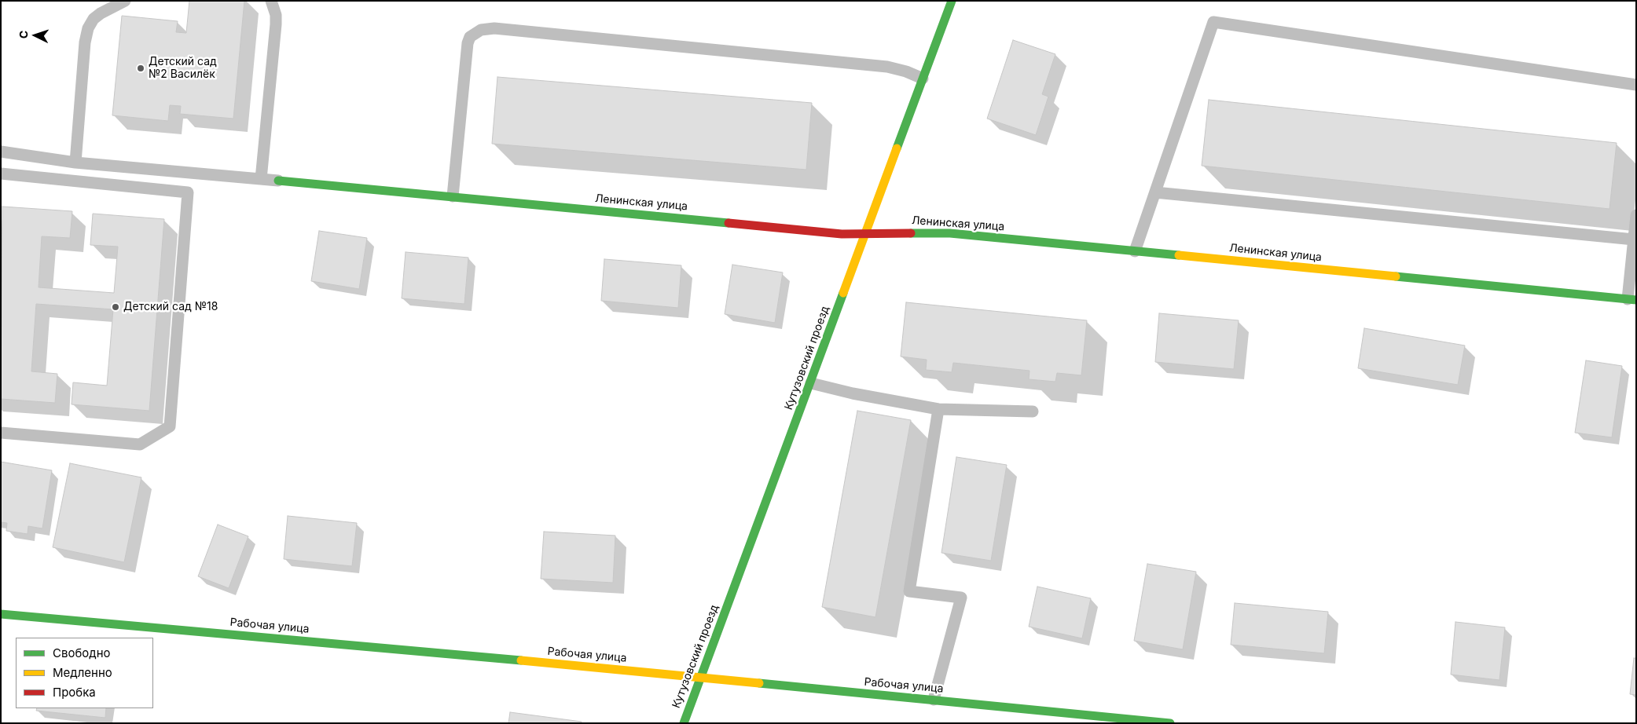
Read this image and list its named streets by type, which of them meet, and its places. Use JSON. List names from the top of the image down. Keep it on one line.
{"streets":{"street":["Ленинская улица","Кутузовский проезд","Рабочая улица"]},"crossings":[["Ленинская улица","Кутузовский проезд"],["Кутузовский проезд","Рабочая улица"]],"places":["Детский сад №2 Василёк","Детский сад №18"],"legend":["Свободно","Медленно","Пробка"],"north":"left"}
